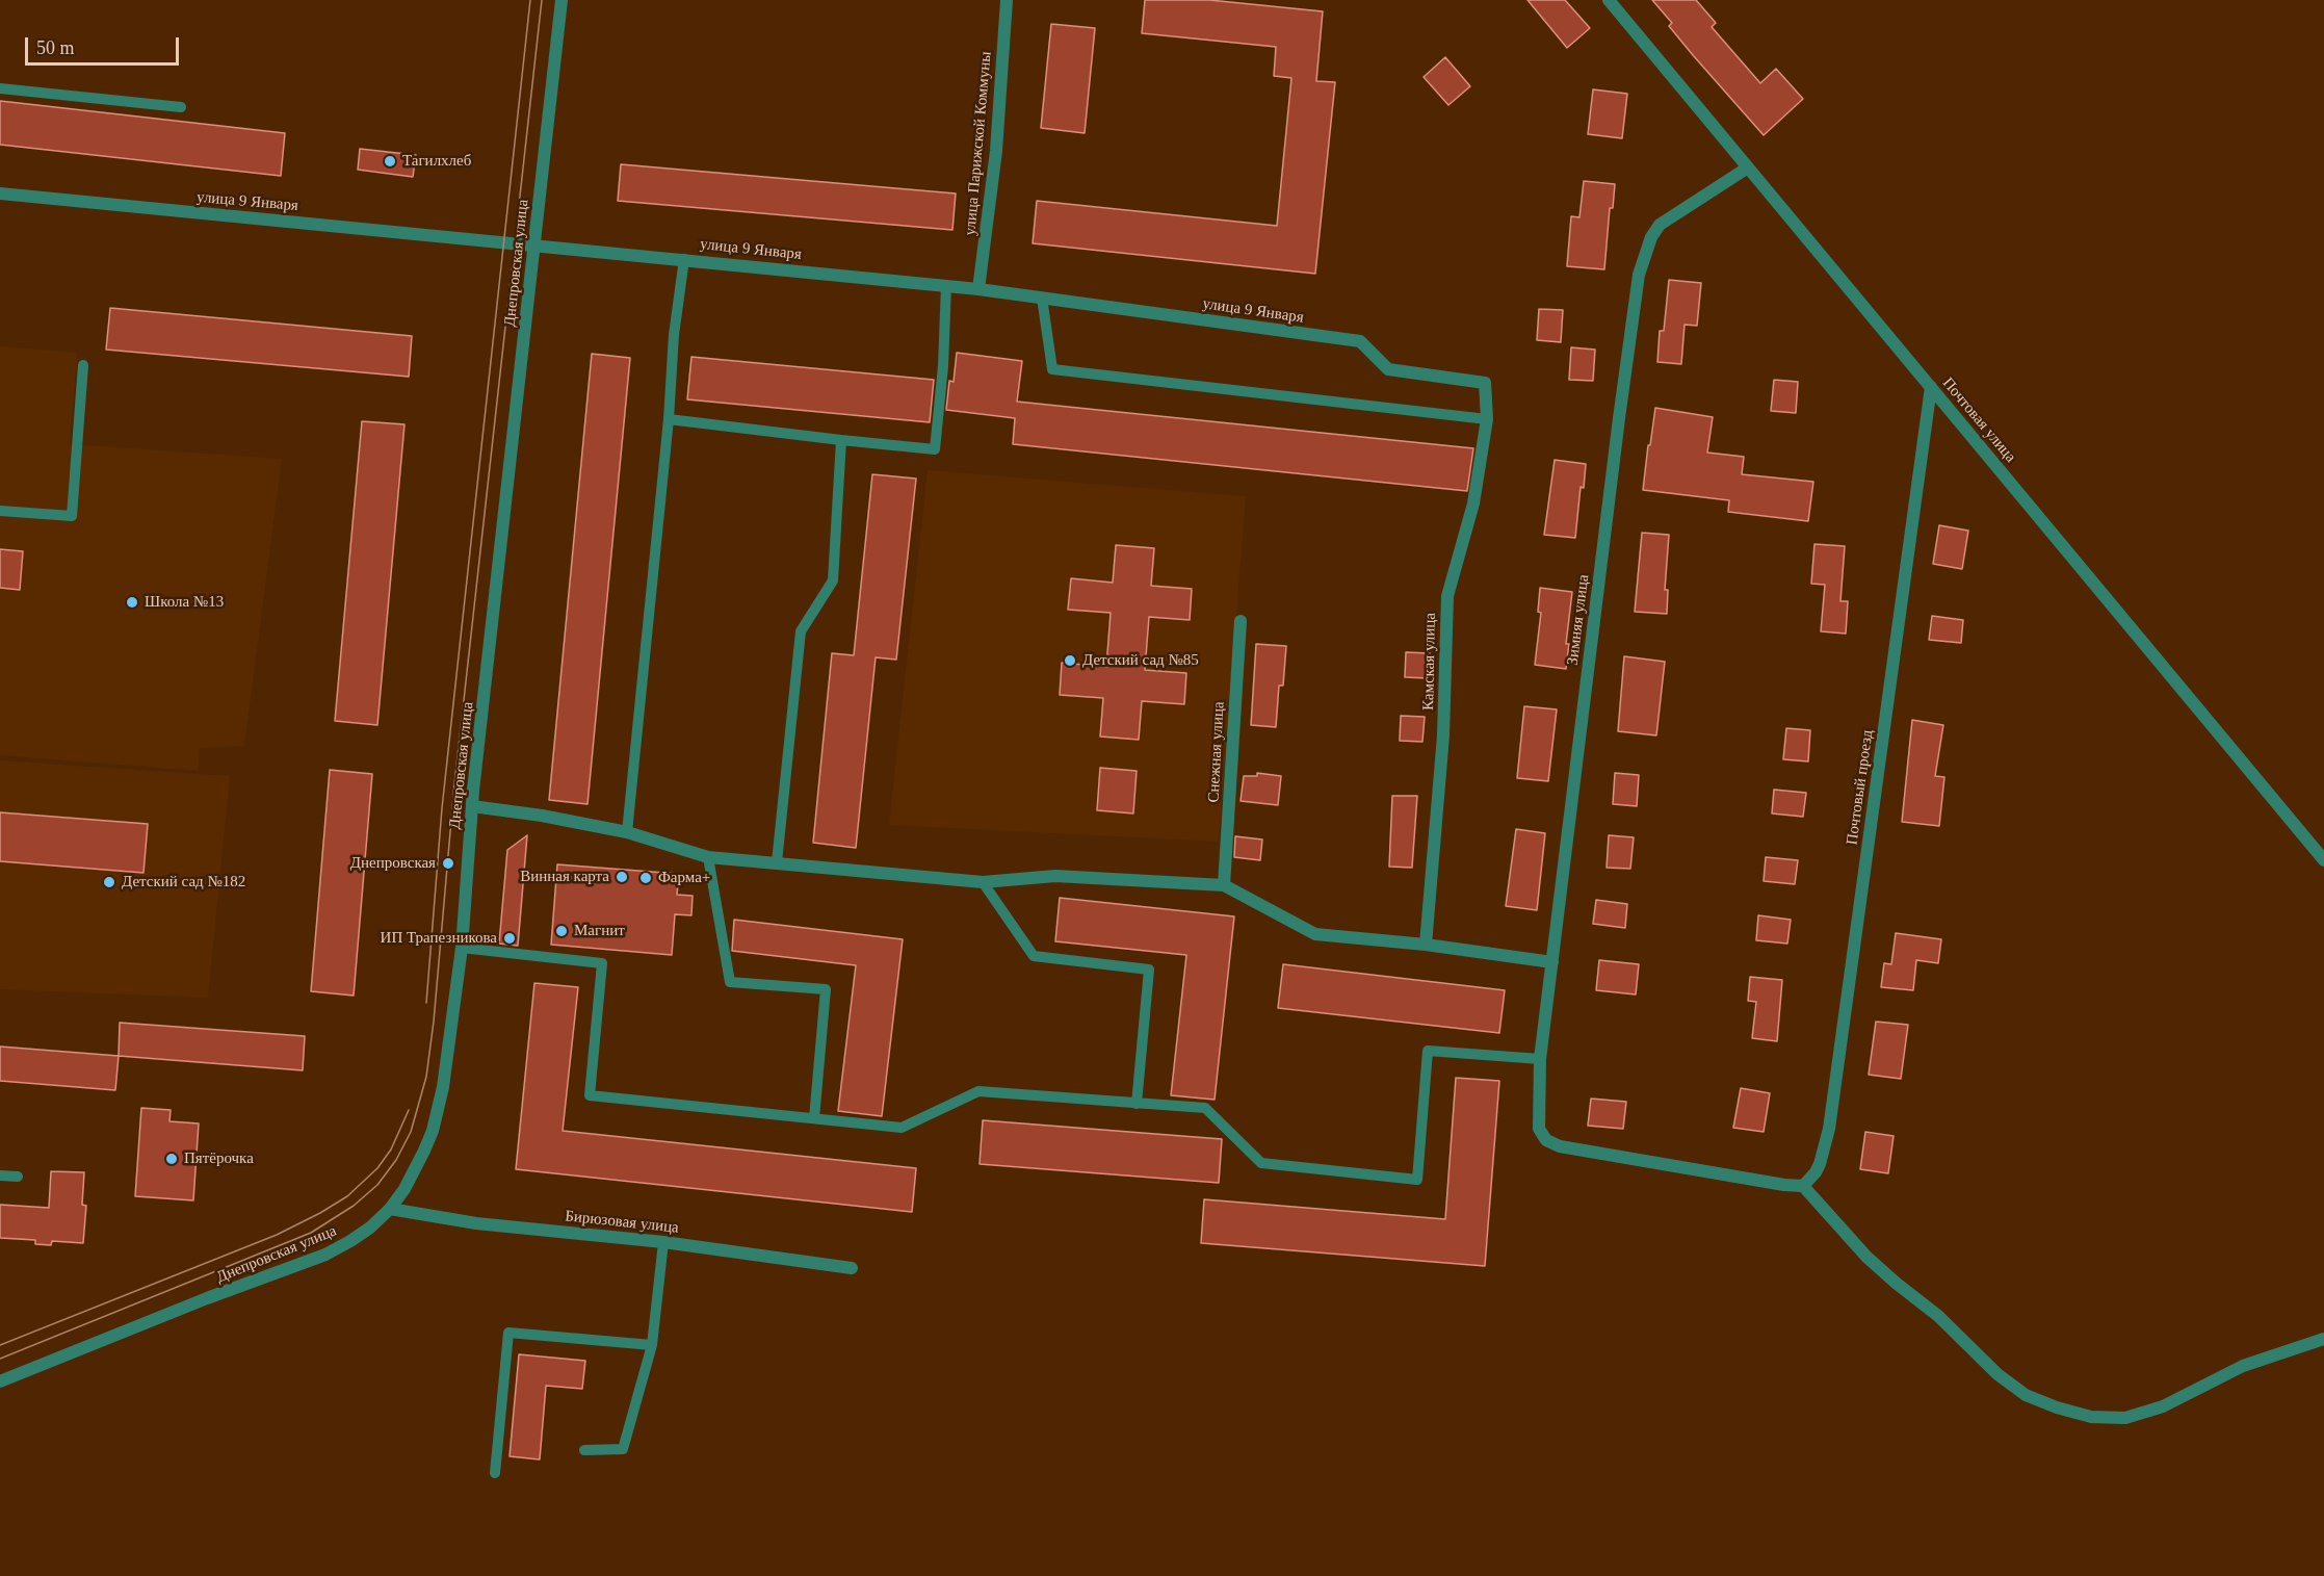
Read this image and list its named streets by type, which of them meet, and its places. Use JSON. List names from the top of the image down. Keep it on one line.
{"streets":{"street":["улица Парижской Коммуны","улица 9 Января","Днепровская улица","Почтовая улица","Зимняя улица","Камская улица","Снежная улица","Почтовый проезд","Бирюзовая улица"]},"crossings":[["улица Парижской Коммуны","улица 9 Января"],["улица 9 Января","Днепровская улица"],["улица 9 Января","Камская улица"],["Днепровская улица","Бирюзовая улица"],["Почтовая улица","Зимняя улица"],["Почтовая улица","Почтовый проезд"],["Зимняя улица","Почтовый проезд"]],"places":["Тагилхлеб","Школа №13","Детский сад №85","Днепровская","Винная карта","Фарма+","Детский сад №182","Магнит","ИП Трапезникова","Пятёрочка"],"scale_bar":"50 m"}
